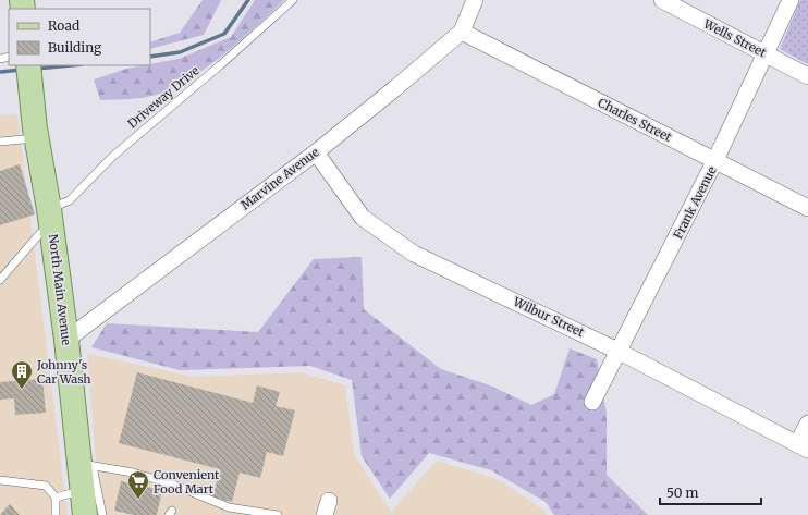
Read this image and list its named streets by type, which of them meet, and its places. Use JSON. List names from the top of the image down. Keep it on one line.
{"streets":{"main road":["North Main Avenue"],"street":["Wells Street","Charles Street","Marvine Avenue","Frank Avenue","Wilbur Street"],"lane":["Driveway Drive"]},"crossings":[["Wells Street","Frank Avenue"],["Driveway Drive","North Main Avenue"],["Charles Street","Marvine Avenue"],["Charles Street","Frank Avenue"],["Marvine Avenue","North Main Avenue"],["Marvine Avenue","Wilbur Street"],["Frank Avenue","Wilbur Street"]],"places":{"building":["Johnny's Car Wash"],"supermarket":["Convenient Food Mart"]},"legend":["Road","Building"],"scale_bar":"50 m"}
